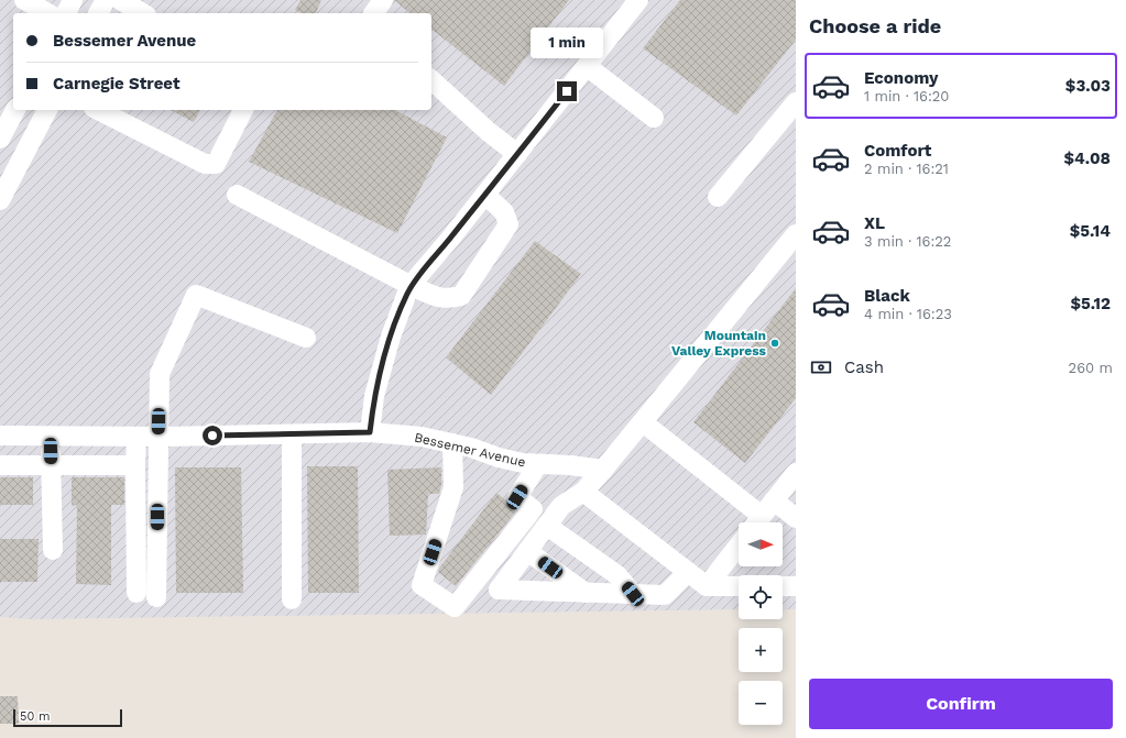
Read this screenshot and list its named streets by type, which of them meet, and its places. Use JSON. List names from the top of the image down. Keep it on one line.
{"streets":{"street":["Bessemer Avenue"]},"places":["Mountain Valley Express"],"scale_bar":"50 m","north":"right","page":{"heading":"Choose a ride","banner":["Bessemer Avenue","Carnegie Street"],"bubble":"1 min","list":[{"name":"Economy","note":"1 min · 16:20","value":"$3.03"},{"name":"Comfort","note":"2 min · 16:21","value":"$4.08"},{"name":"XL","note":"3 min · 16:22","value":"$5.14"},{"name":"Black","note":"4 min · 16:23","value":"$5.12"}],"pay":["Cash","260 m"],"map_buttons":["+","−"],"buttons":"Confirm","scale":"50 m"}}
